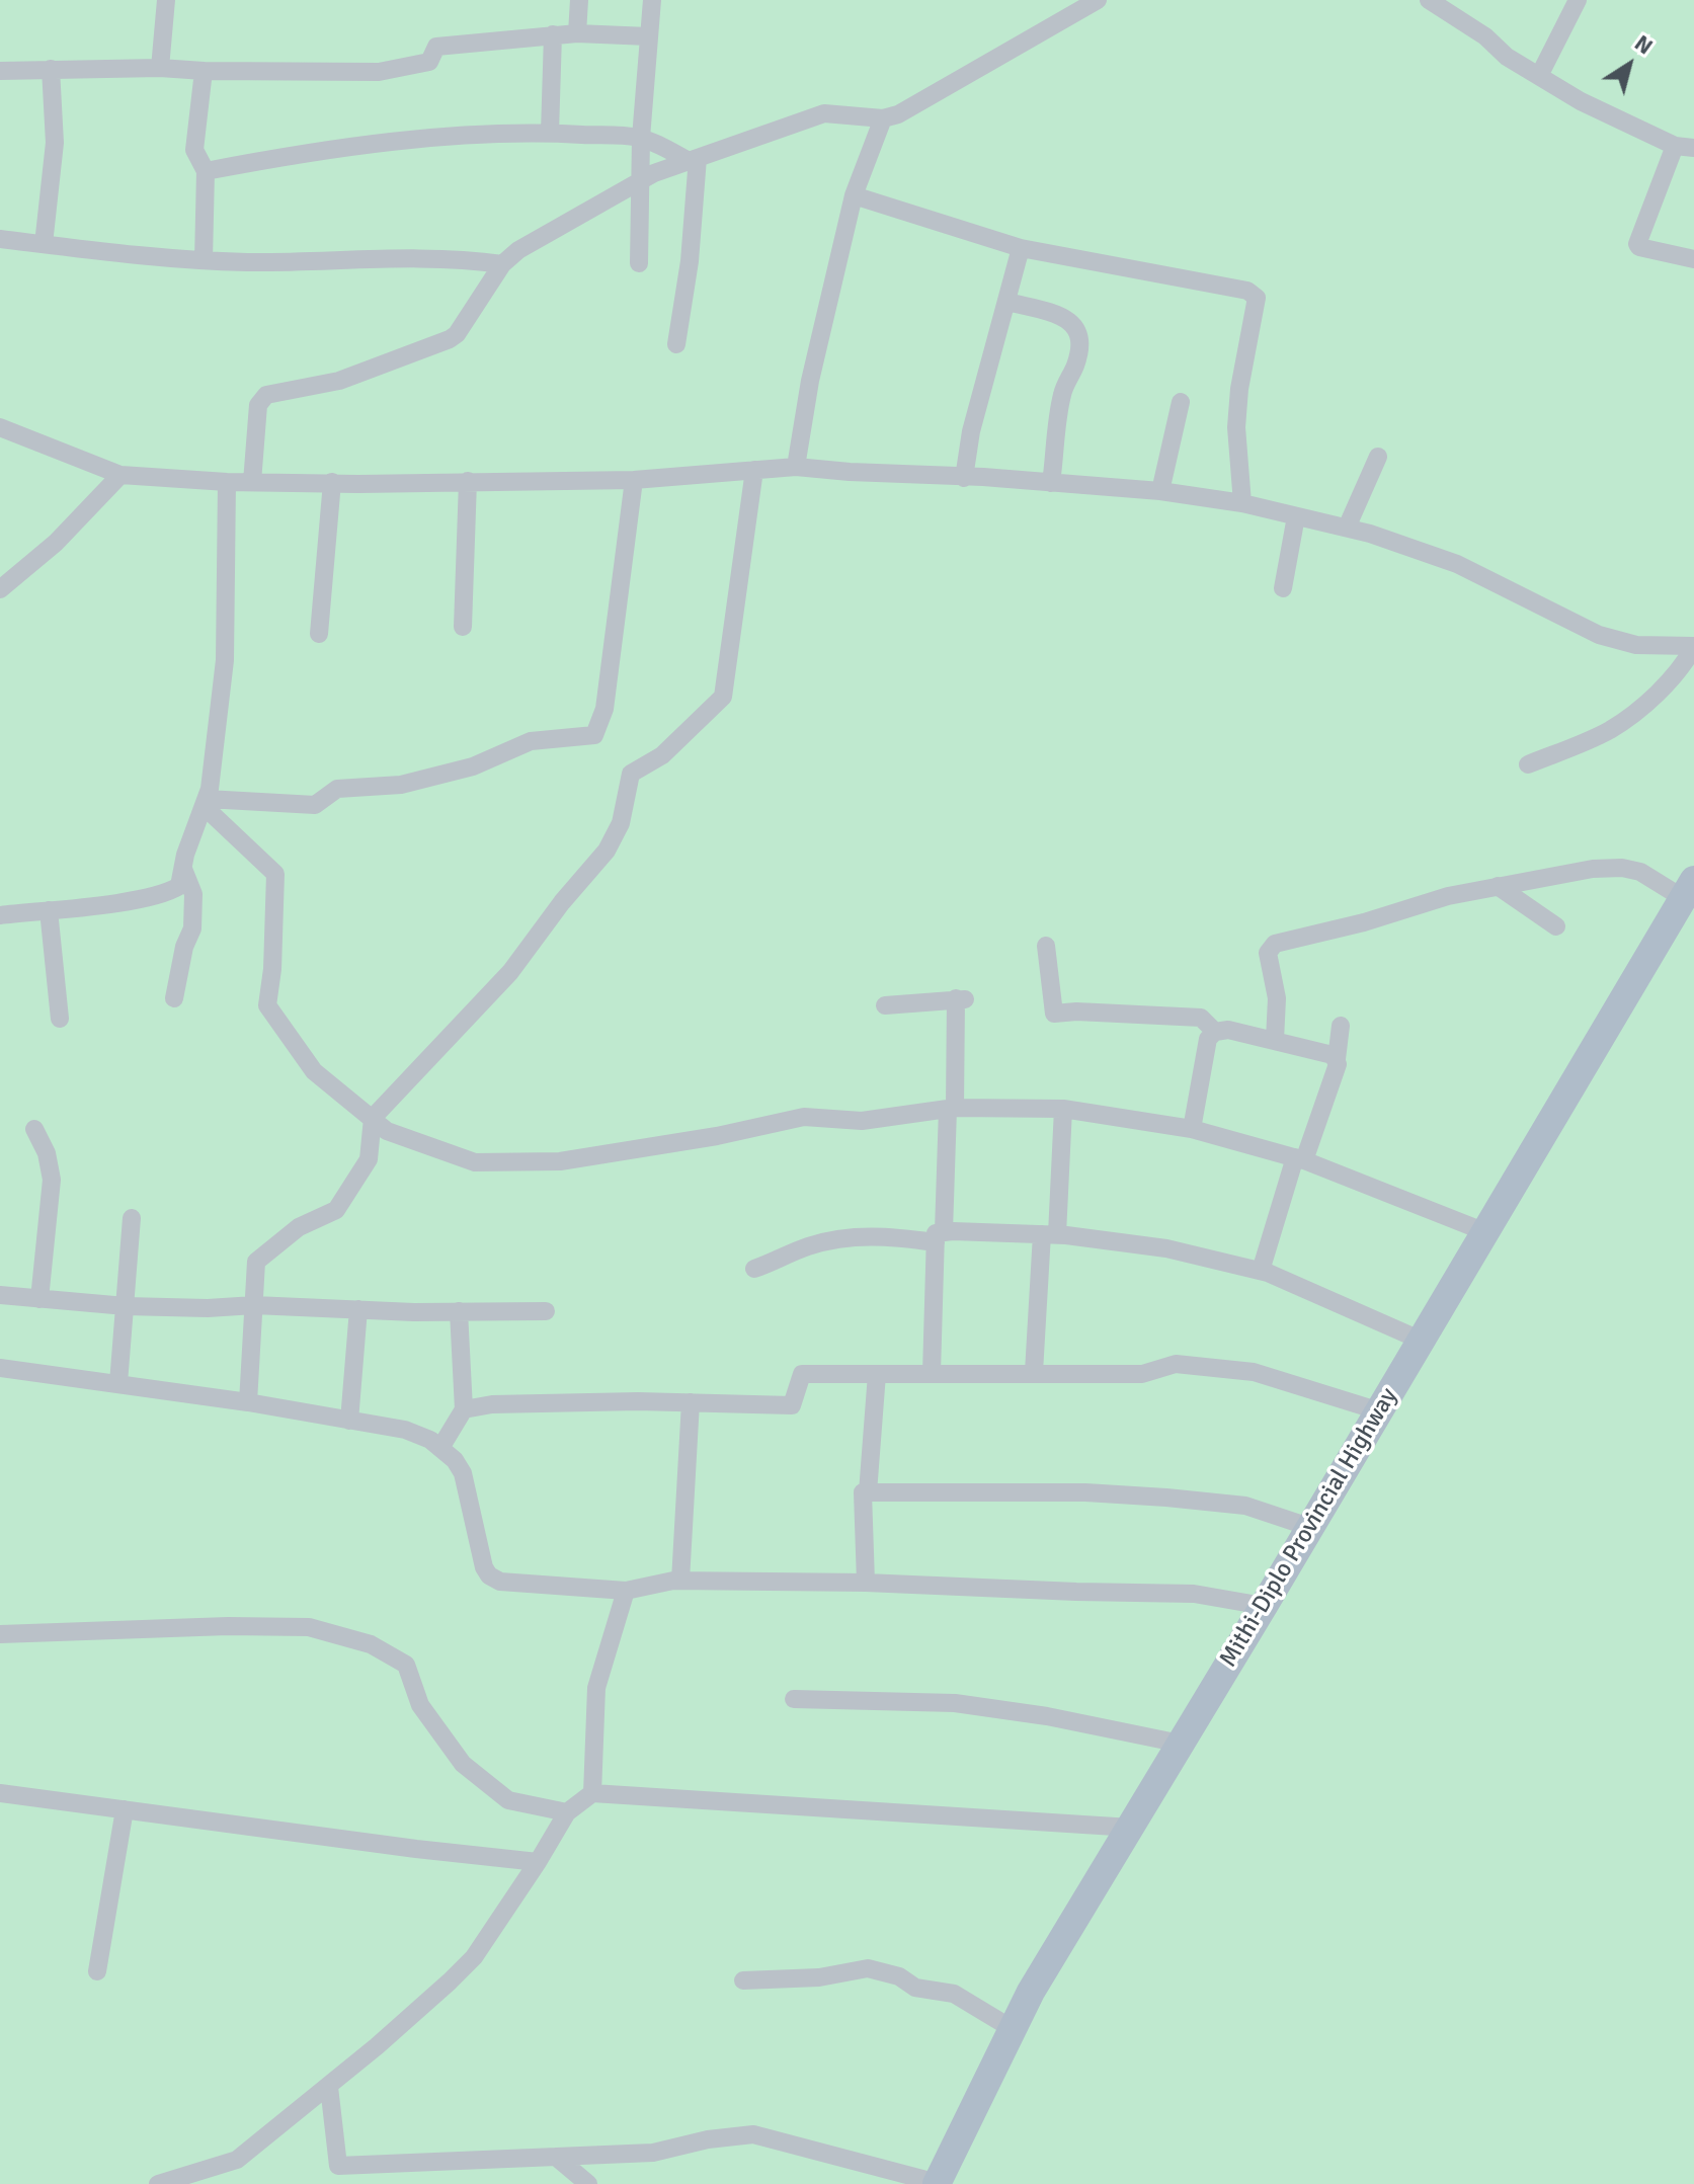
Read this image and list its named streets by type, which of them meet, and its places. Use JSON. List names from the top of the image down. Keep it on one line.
{"streets":{"main road":["Mithi-Diplo Provincial Highway"]},"north":"top right"}
